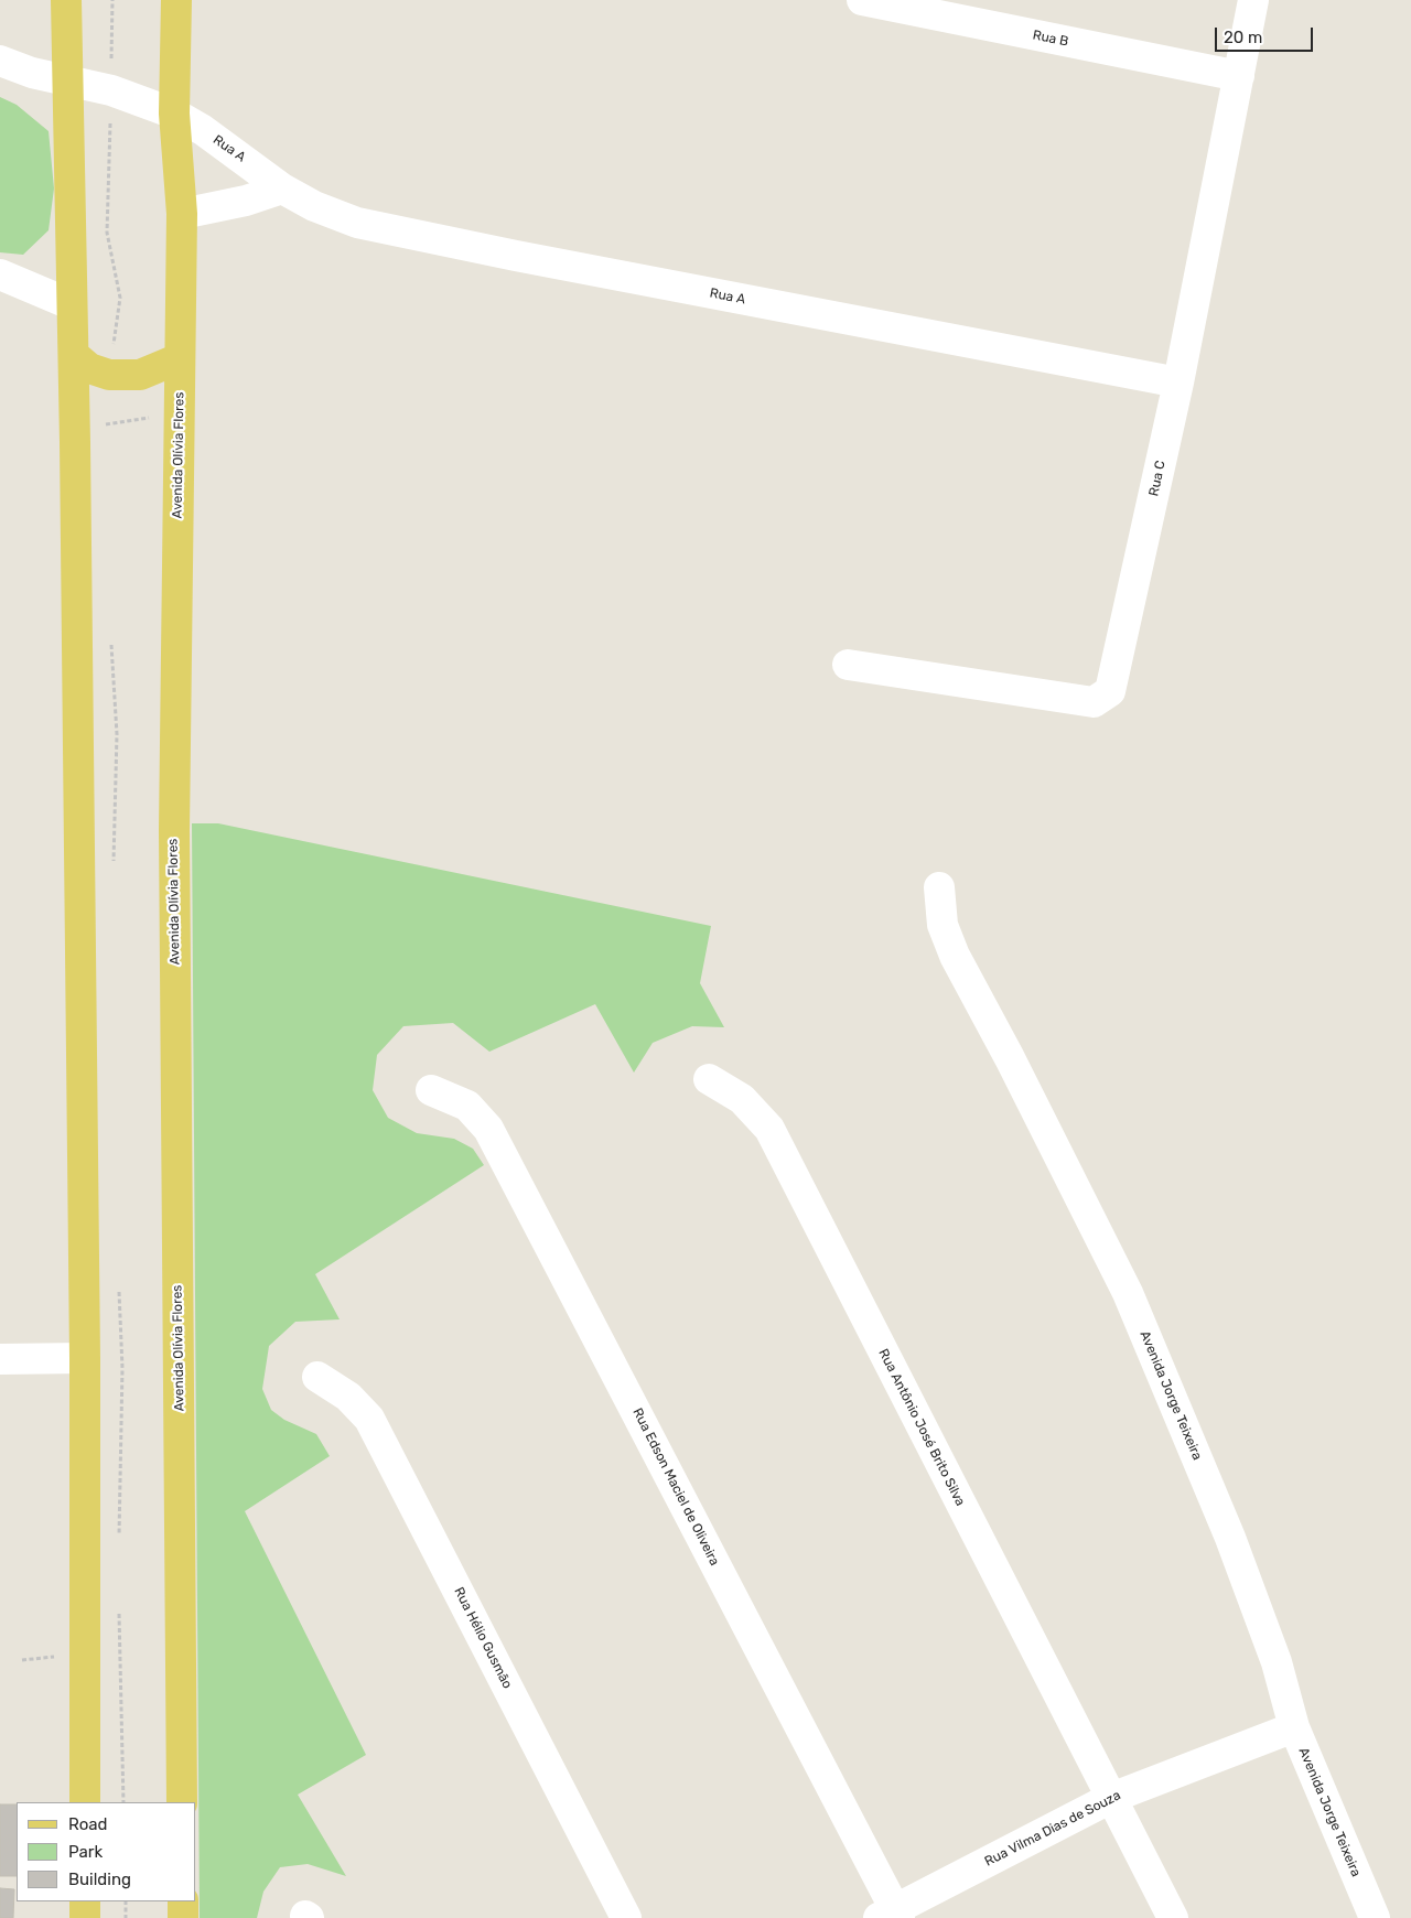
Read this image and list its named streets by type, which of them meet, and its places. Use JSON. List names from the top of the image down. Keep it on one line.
{"streets":{"main road":["Avenida Olívia Flores"],"street":["Rua B","Rua A","Rua C","Avenida Jorge Teixeira","Rua Antônio José Brito Silva","Rua Edson Maciel de Oliveira","Rua Hélio Gusmão","Rua Vilma Dias de Souza"]},"crossings":[["Rua B","Rua C"],["Rua A","Avenida Olívia Flores"],["Rua A","Rua C"],["Avenida Jorge Teixeira","Rua Vilma Dias de Souza"],["Rua Antônio José Brito Silva","Rua Vilma Dias de Souza"],["Rua Edson Maciel de Oliveira","Rua Vilma Dias de Souza"]],"legend":["Road","Park","Building"],"scale_bar":"20 m"}
